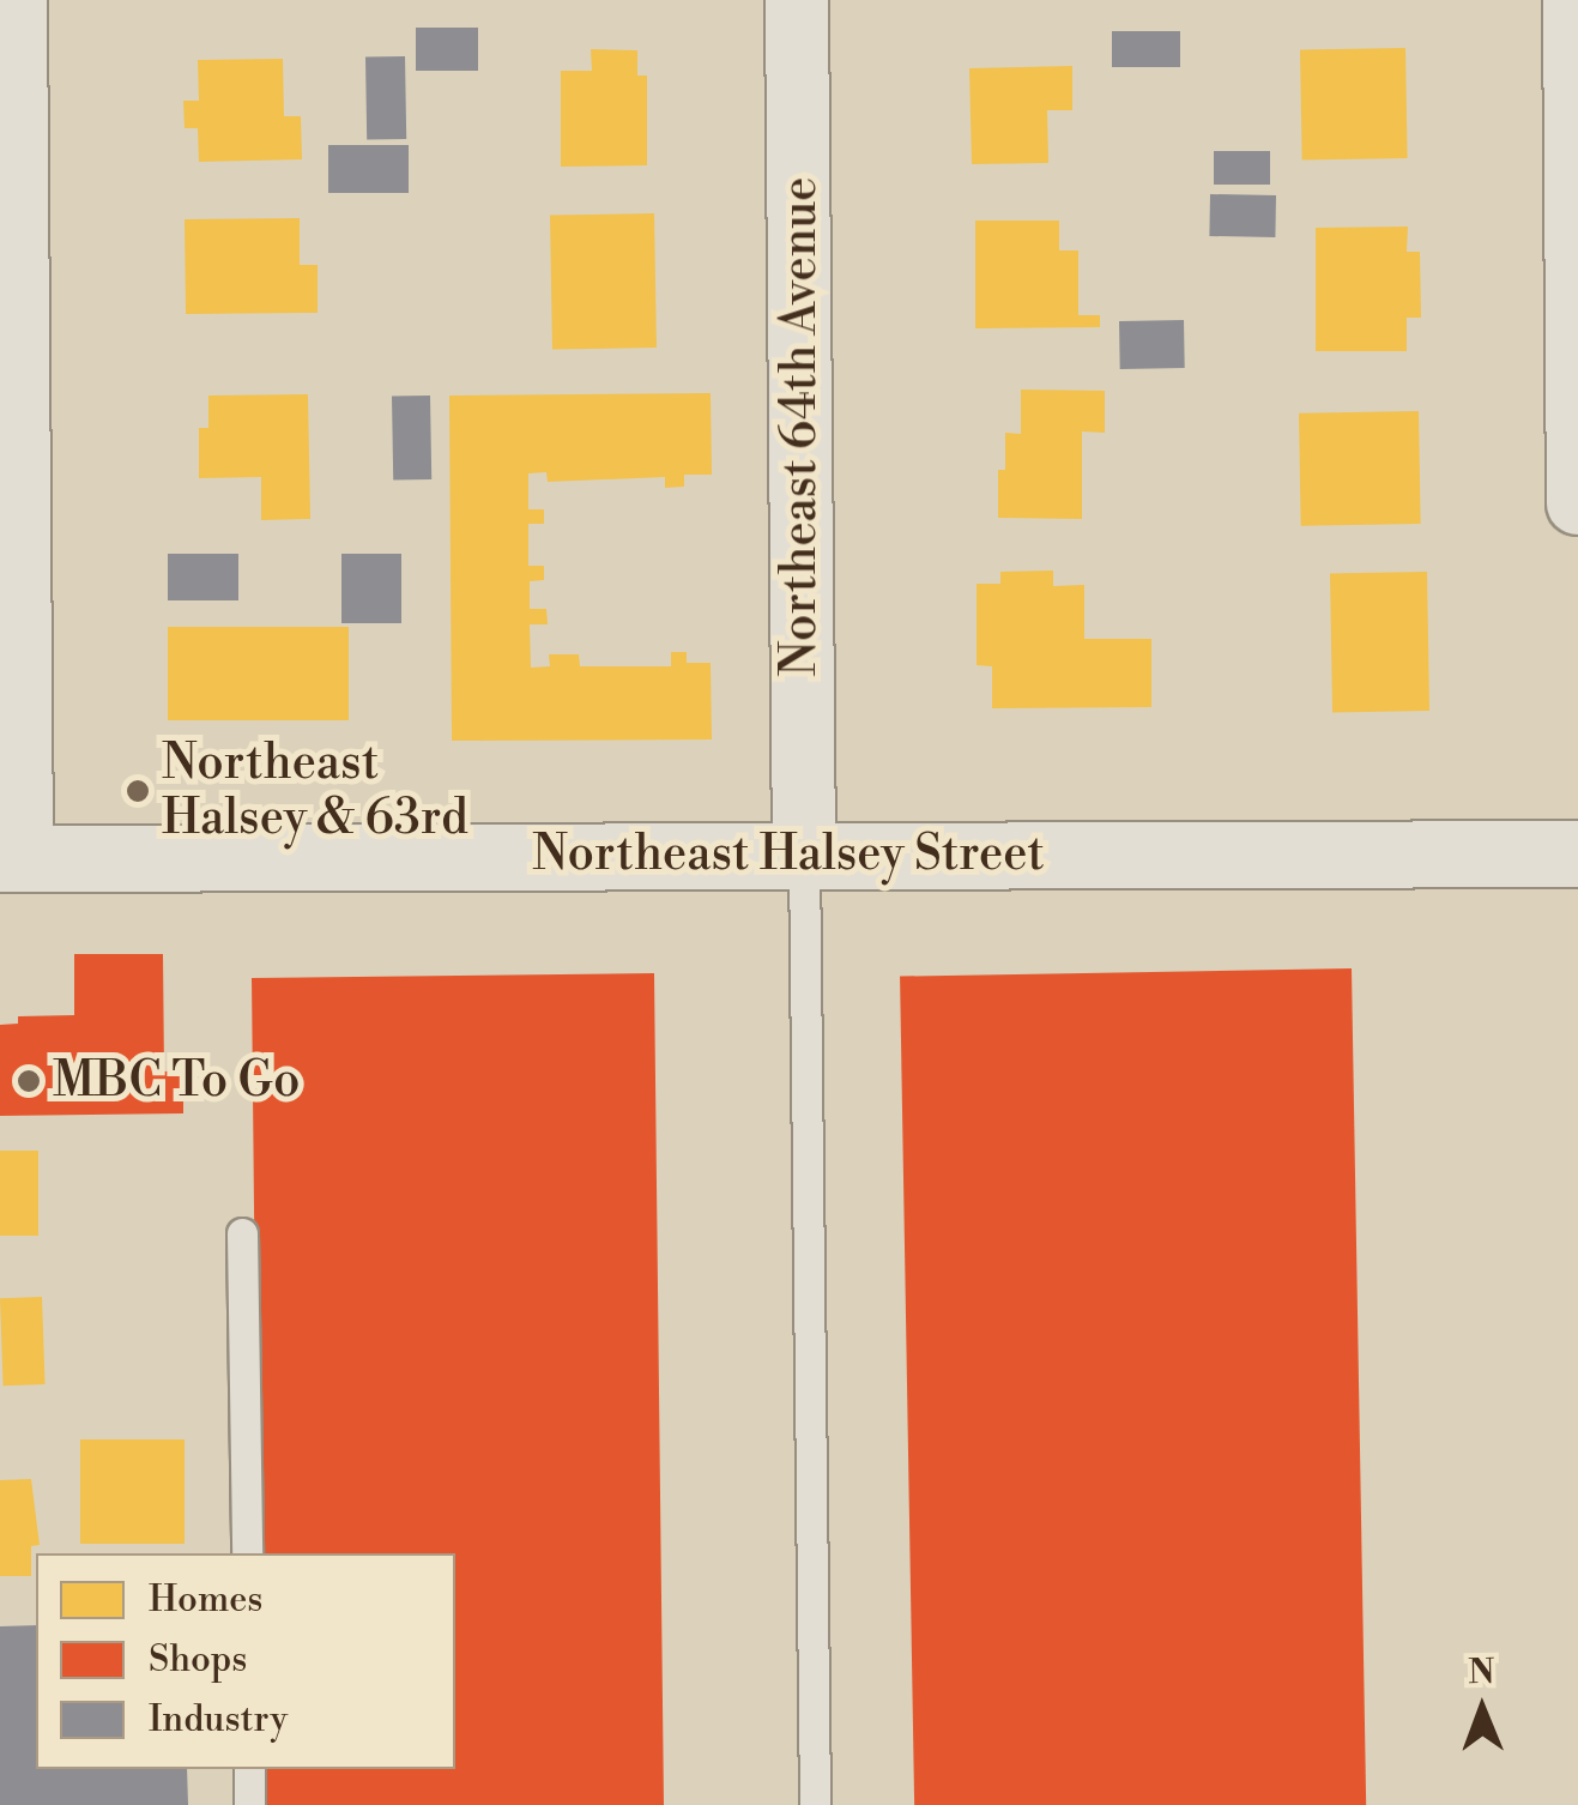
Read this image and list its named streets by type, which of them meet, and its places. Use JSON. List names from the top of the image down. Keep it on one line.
{"streets":{"main road":["Northeast Halsey Street"],"street":["Northeast 64th Avenue"]},"crossings":[["Northeast 64th Avenue","Northeast Halsey Street"]],"places":["Northeast Halsey & 63rd","MBC To Go"],"legend":["Homes","Shops","Industry"],"north":"top"}
